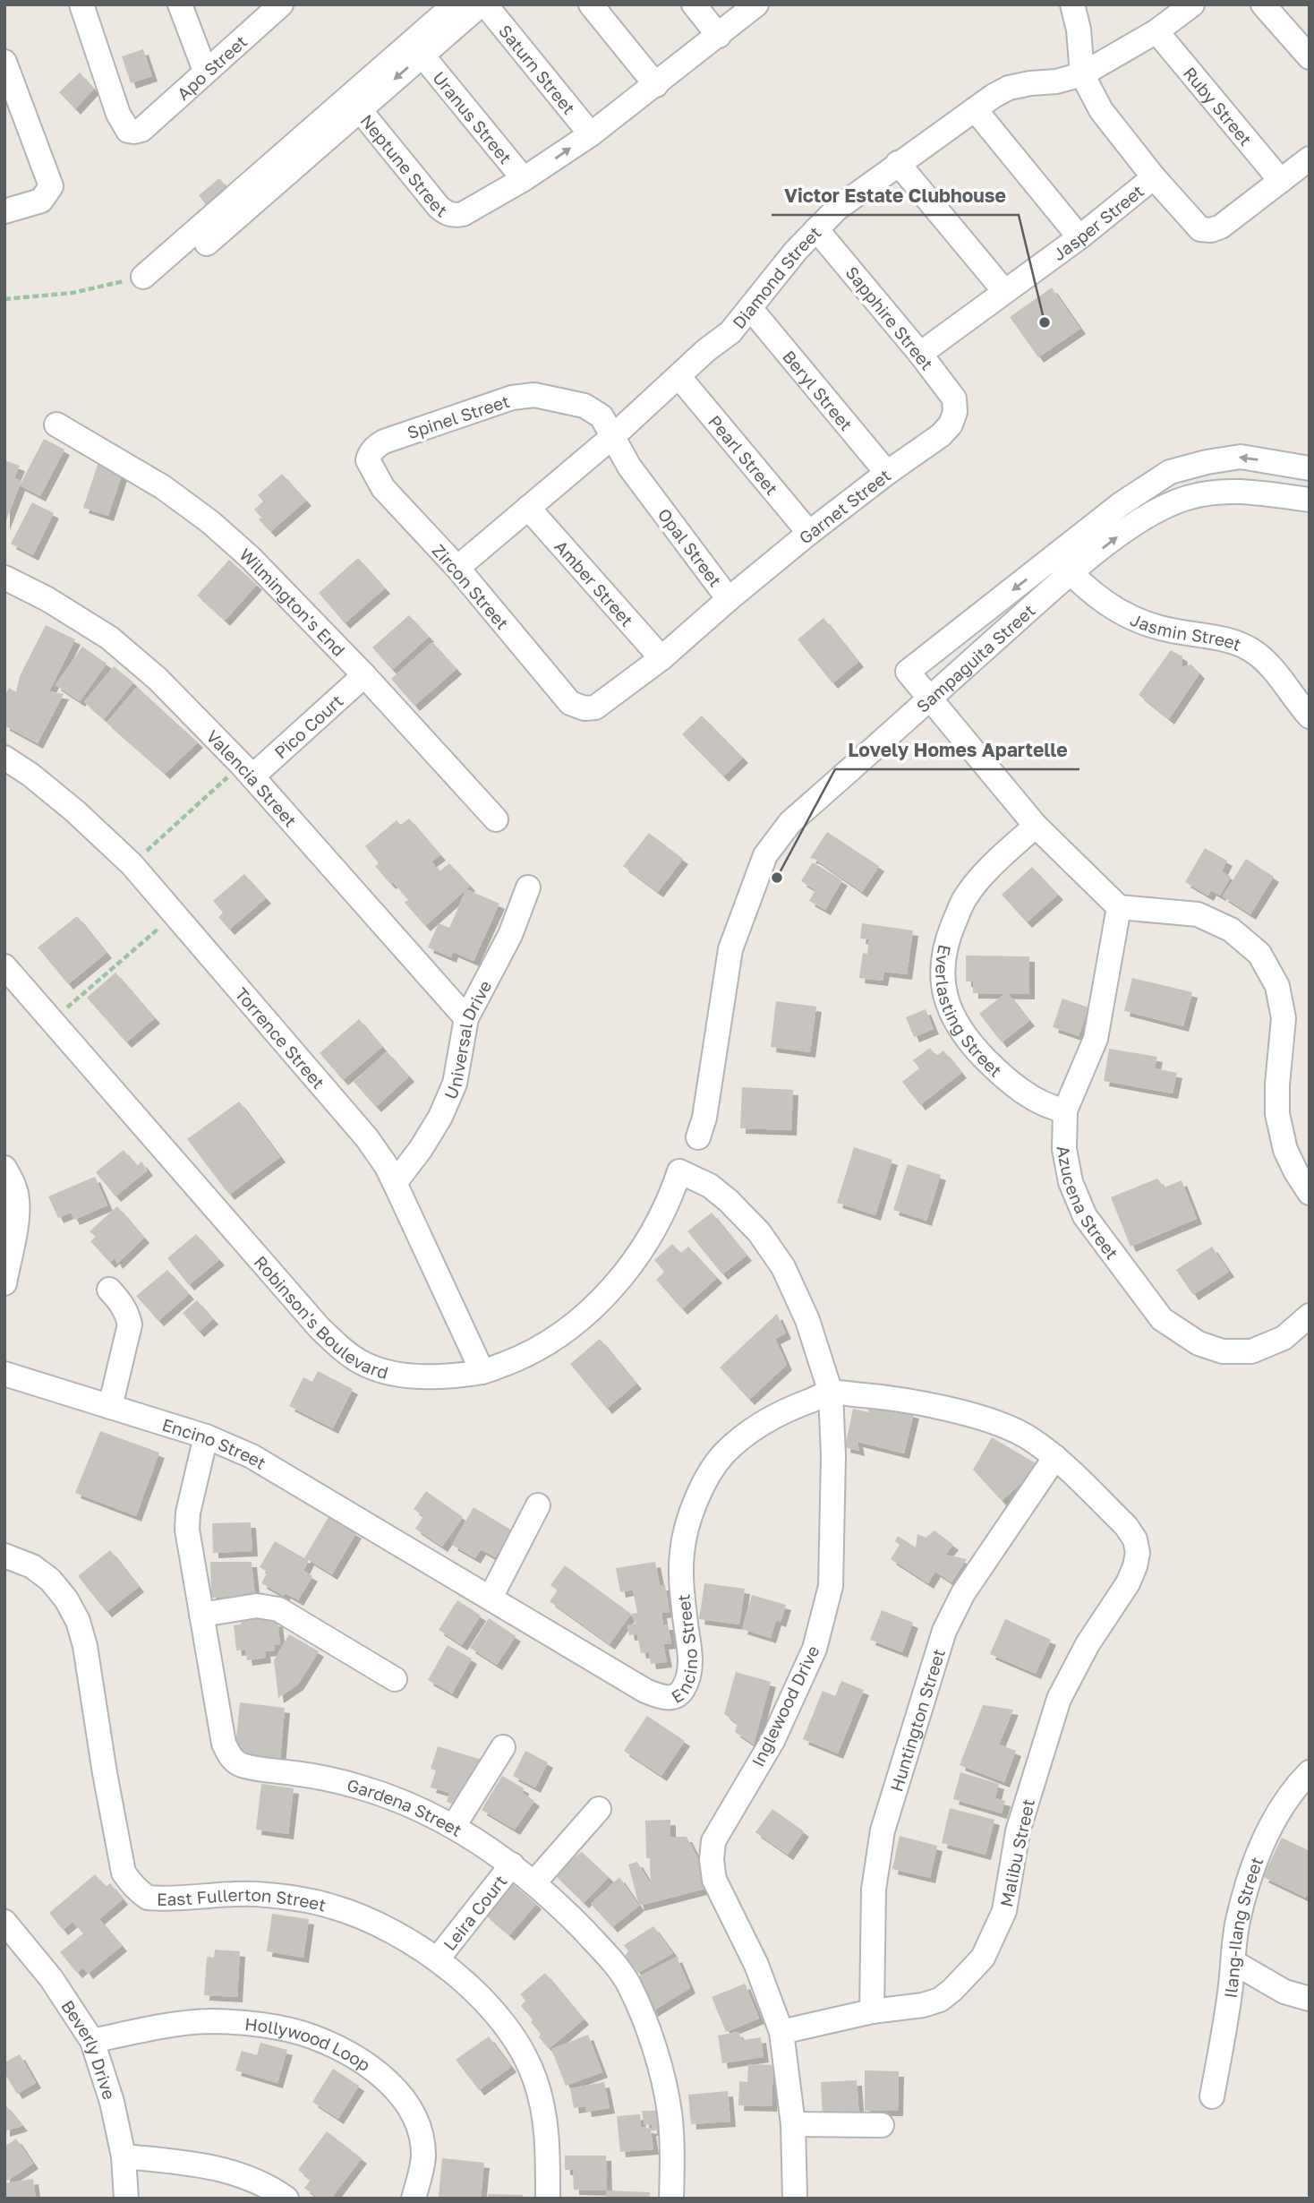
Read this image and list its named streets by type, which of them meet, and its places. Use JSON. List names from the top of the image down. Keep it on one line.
{"streets":{"street":["Apo Street","Saturn Street","Ruby Street","Uranus Street","Neptune Street","Jasper Street","Diamond Street","Sapphire Street","Beryl Street","Spinel Street","Pearl Street","Garnet Street","Opal Street","Amber Street","Zircon Street","Wilmington's End","Jasmin Street","Sampaguita Street","Pico Court","Valencia Street","Everlasting Street","Torrence Street","Universal Drive","Azucena Street","Robinson's Boulevard","Encino Street","Inglewood Drive","Huntington Street","Gardena Street","Malibu Street","East Fullerton Street","Leira Court","Ilang-Ilang Street","Hollywood Loop","Beverly Drive"]},"crossings":[["Ruby Street","Diamond Street"],["Uranus Street","Neptune Street"],["Jasper Street","Sapphire Street"],["Diamond Street","Sapphire Street"],["Diamond Street","Beryl Street"],["Diamond Street","Spinel Street"],["Diamond Street","Pearl Street"],["Diamond Street","Opal Street"],["Diamond Street","Amber Street"],["Diamond Street","Zircon Street"],["Sapphire Street","Garnet Street"],["Beryl Street","Garnet Street"],["Spinel Street","Opal Street"],["Spinel Street","Zircon Street"],["Pearl Street","Garnet Street"],["Garnet Street","Opal Street"],["Opal Street","Amber Street"],["Opal Street","Zircon Street"],["Wilmington's End","Pico Court"],["Jasmin Street","Sampaguita Street"],["Pico Court","Valencia Street"],["Valencia Street","Universal Drive"],["Everlasting Street","Azucena Street"],["Torrence Street","Universal Drive"],["Torrence Street","Robinson's Boulevard"],["Robinson's Boulevard","Inglewood Drive"],["Encino Street","Inglewood Drive"],["Encino Street","Huntington Street"],["Encino Street","Gardena Street"],["Encino Street","Malibu Street"],["Inglewood Drive","Malibu Street"],["Huntington Street","Malibu Street"],["Gardena Street","Leira Court"],["East Fullerton Street","Leira Court"],["Hollywood Loop","Beverly Drive"]],"places":["Victor Estate Clubhouse","Lovely Homes Apartelle"]}
